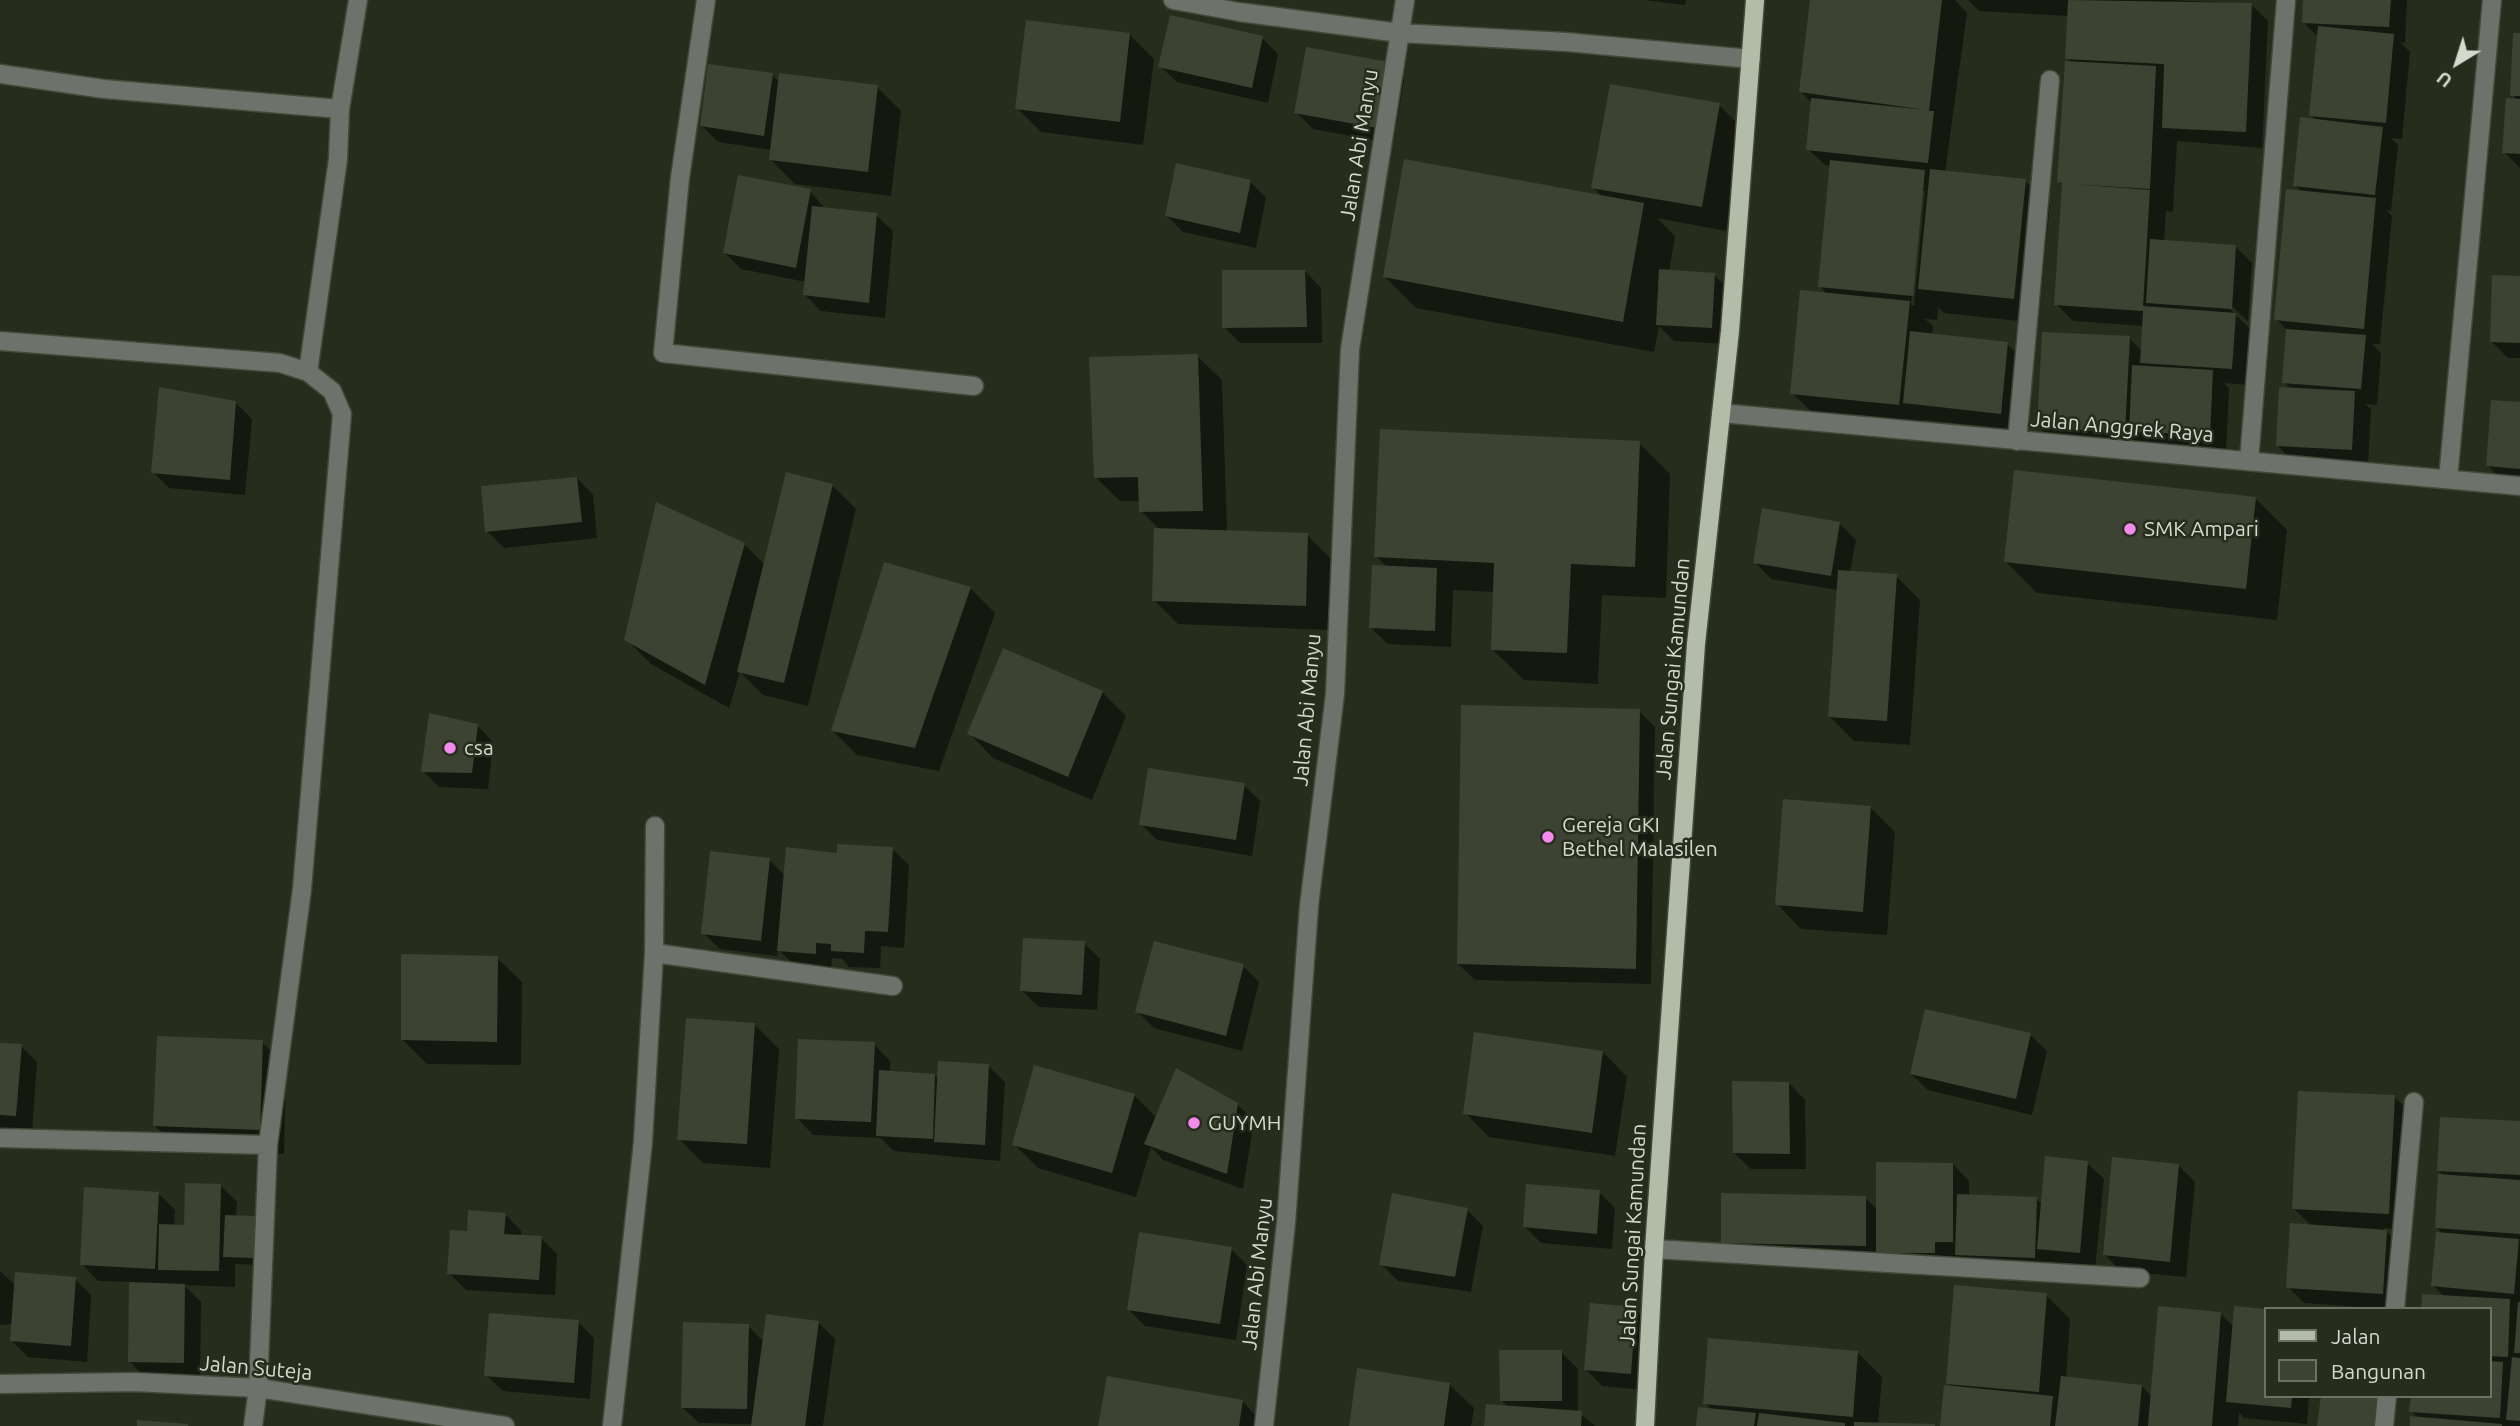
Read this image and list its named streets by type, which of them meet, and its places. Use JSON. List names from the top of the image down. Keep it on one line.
{"streets":{"main road":["Jalan Sungai Kamundan"],"street":["Jalan Abi Manyu","Jalan Anggrek Raya","Jalan Suteja"]},"crossings":[["Jalan Anggrek Raya","Jalan Sungai Kamundan"]],"places":["SMK Ampari","csa","Gereja GKI Bethel Malasilen","GUYMH"],"legend":["Jalan","Bangunan"],"north":"bottom left"}
